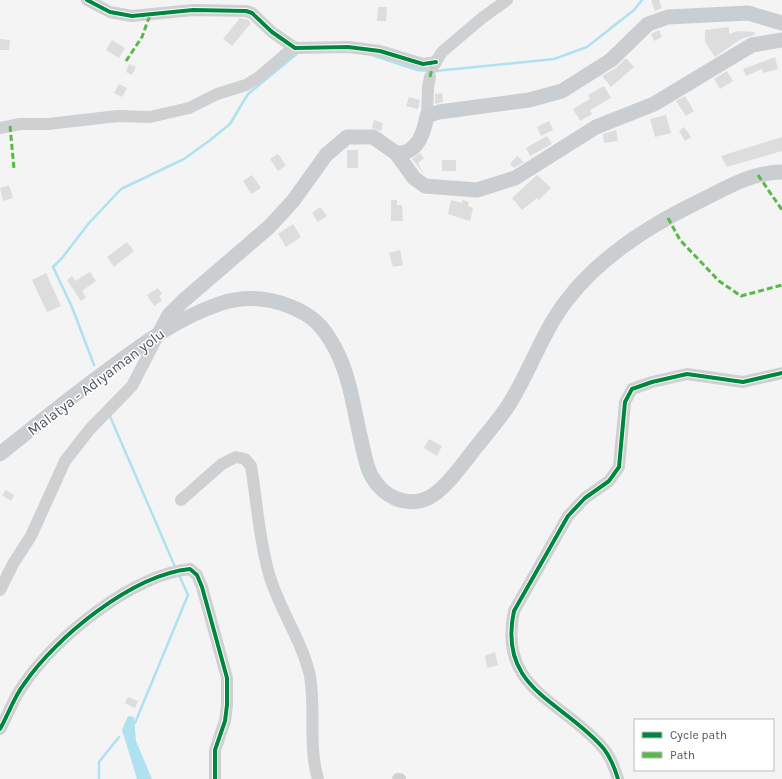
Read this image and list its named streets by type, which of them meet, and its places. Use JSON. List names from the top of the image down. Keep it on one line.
{"streets":{"main road":["Malatya - Adıyaman yolu"]},"legend":["Cycle path","Path"]}
